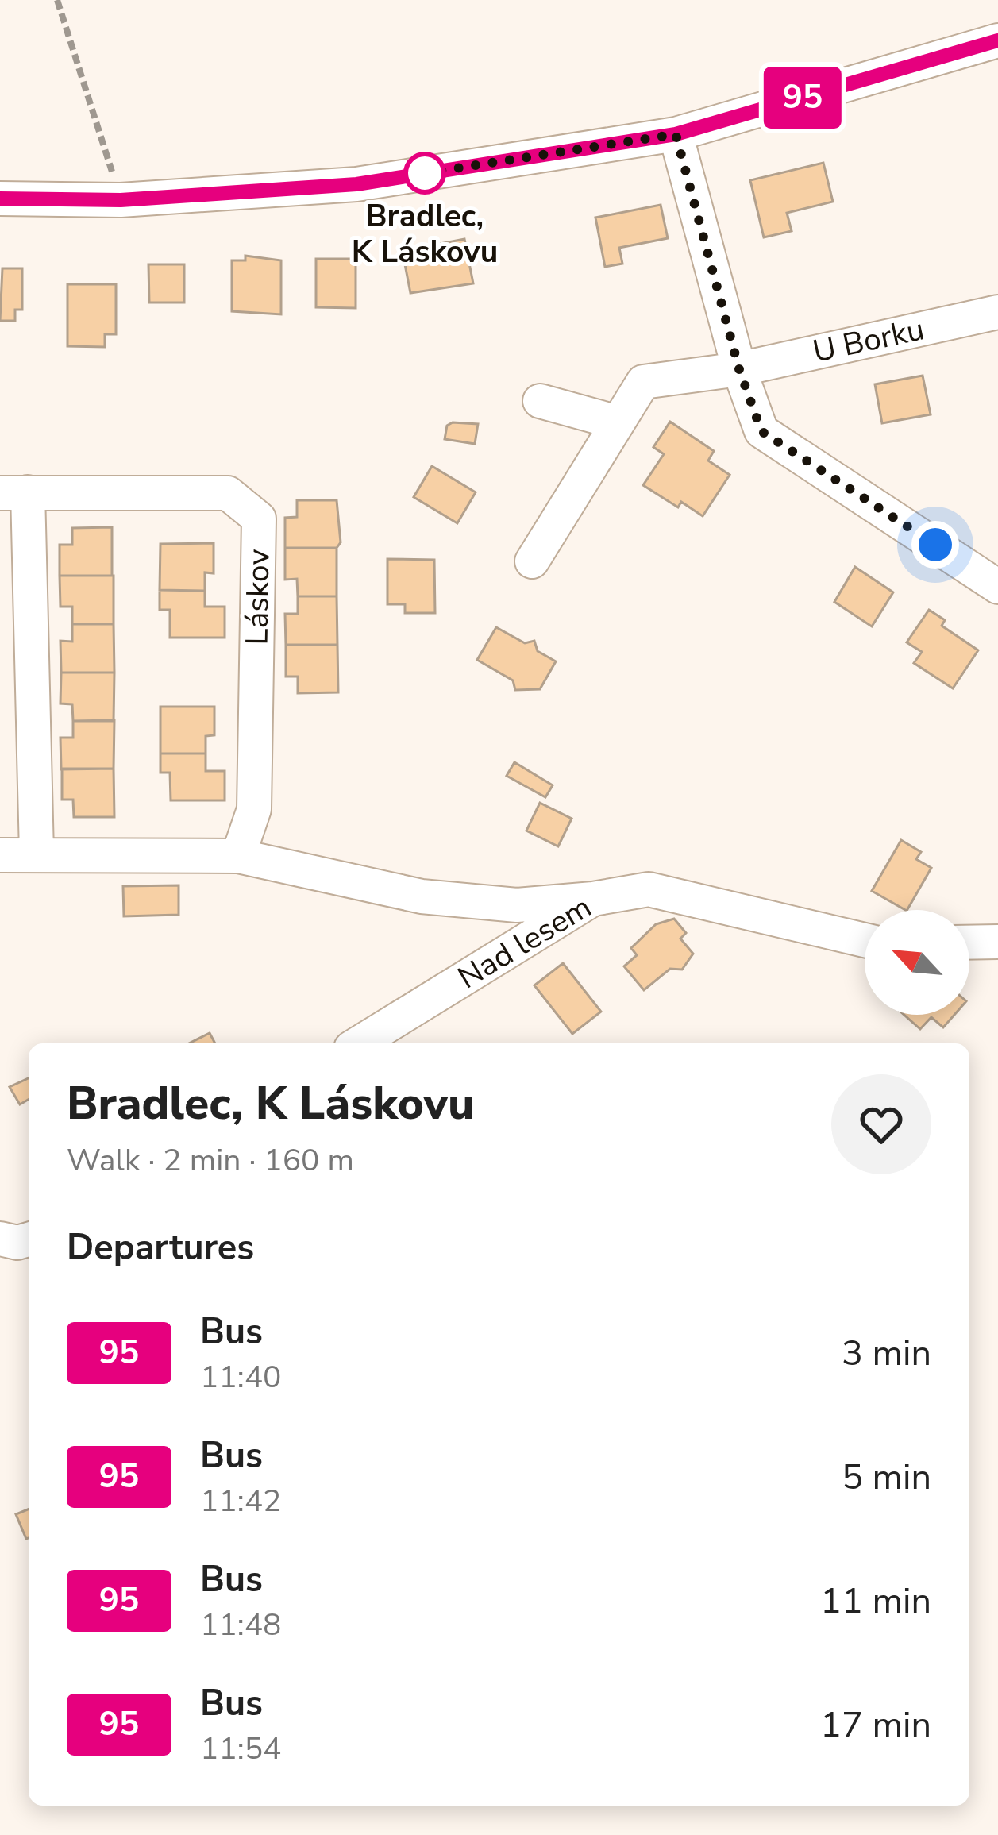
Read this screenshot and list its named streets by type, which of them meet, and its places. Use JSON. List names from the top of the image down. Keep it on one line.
{"streets":{"street":["U Borku","Láskov","Nad lesem"]},"places":["Bradlec, K Láskovu"],"lines":["bus line 95"],"north":"top left","page":{"on_map":"95","heading":[["Bradlec, K Láskovu","Walk · 2 min · 160 m"],"Departures"],"list":[{"mark":"95","name":"Bus","note":"11:40","value":"3 min"},{"mark":"95","name":"Bus","note":"11:42","value":"5 min"},{"mark":"95","name":"Bus","note":"11:48","value":"11 min"},{"mark":"95","name":"Bus","note":"11:54","value":"17 min"}]}}
